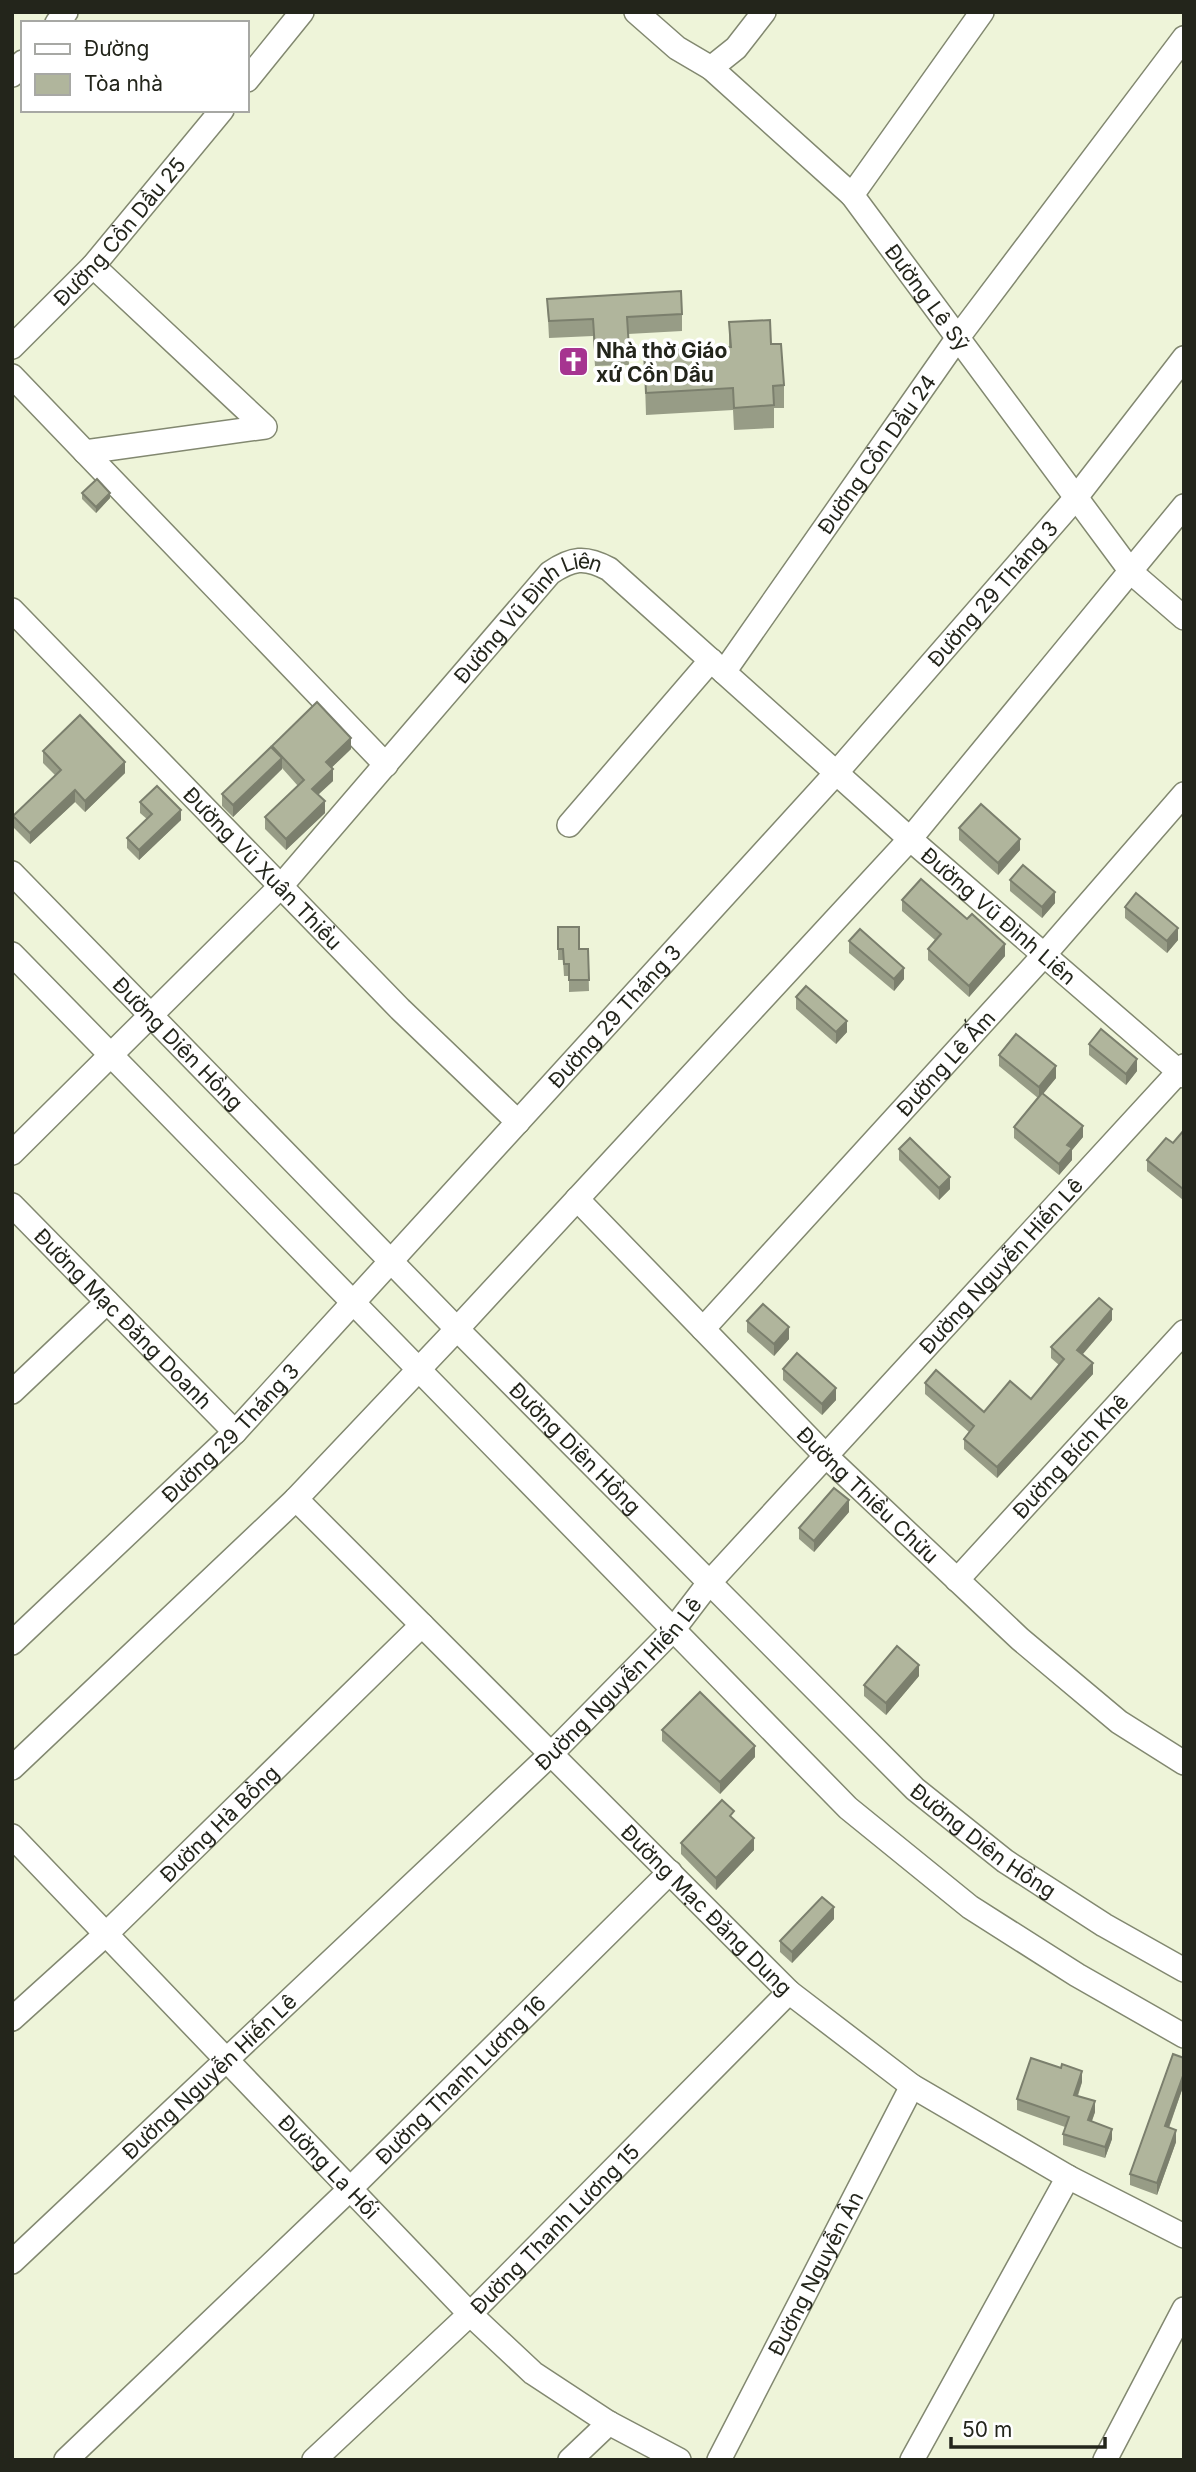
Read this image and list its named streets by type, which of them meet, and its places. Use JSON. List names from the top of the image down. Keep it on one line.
{"streets":{"street":["Đường Cồn Dầu 25","Đường Lê Sỹ","Đường Cồn Dầu 24","Đường 29 Tháng 3","Đường Vũ Đình Liên","Đường Vũ Xuân Thiều","Đường Diên Hồng","Đường Lê Ấm","Đường Nguyễn Hiến Lê","Đường Mạc Đăng Doanh","Đường Bích Khê","Đường Thiều Chửu","Đường Hà Bồng","Đường Mạc Đăng Dung","Đường Thanh Lương 16","Đường La Hối","Đường Thanh Lương 15","Đường Nguyễn Ân"]},"crossings":[["Đường Lê Sỹ","Đường Cồn Dầu 24"],["Đường Lê Sỹ","Đường 29 Tháng 3"],["Đường Cồn Dầu 24","Đường Vũ Đình Liên"],["Đường 29 Tháng 3","Đường Vũ Đình Liên"],["Đường 29 Tháng 3","Đường Vũ Xuân Thiều"],["Đường 29 Tháng 3","Đường Diên Hồng"],["Đường 29 Tháng 3","Đường Mạc Đăng Doanh"],["Đường Vũ Đình Liên","Đường Vũ Xuân Thiều"],["Đường Vũ Đình Liên","Đường Diên Hồng"],["Đường Vũ Đình Liên","Đường Lê Ấm"],["Đường Vũ Đình Liên","Đường Nguyễn Hiến Lê"],["Đường Diên Hồng","Đường Nguyễn Hiến Lê"],["Đường Lê Ấm","Đường Thiều Chửu"],["Đường Nguyễn Hiến Lê","Đường Thiều Chửu"],["Đường Nguyễn Hiến Lê","Đường Mạc Đăng Dung"],["Đường Nguyễn Hiến Lê","Đường La Hối"],["Đường Bích Khê","Đường Thiều Chửu"],["Đường Hà Bồng","Đường Mạc Đăng Dung"],["Đường Hà Bồng","Đường La Hối"],["Đường Mạc Đăng Dung","Đường Thanh Lương 16"],["Đường Mạc Đăng Dung","Đường Thanh Lương 15"],["Đường Mạc Đăng Dung","Đường Nguyễn Ân"],["Đường Thanh Lương 16","Đường La Hối"],["Đường La Hối","Đường Thanh Lương 15"]],"places":{"church":["Nhà thờ Giáo xứ Cồn Dầu"]},"legend":["Đường","Tòa nhà"],"scale_bar":"50 m"}
